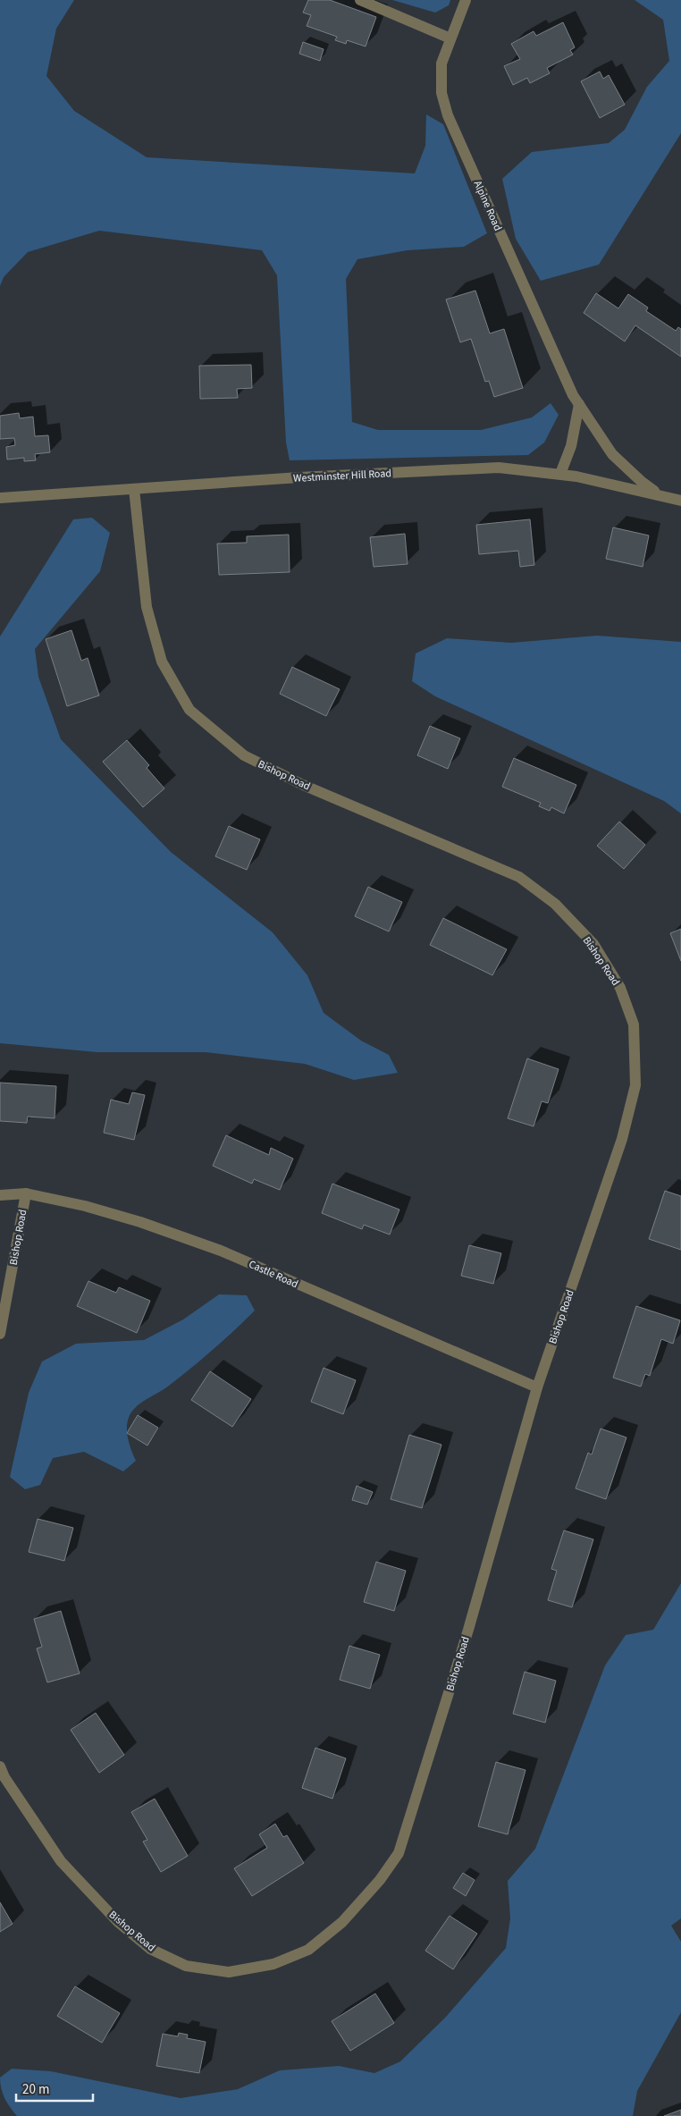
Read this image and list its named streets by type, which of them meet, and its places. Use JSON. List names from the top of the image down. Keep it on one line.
{"streets":{"street":["Alpine Road","Westminster Hill Road","Bishop Road","Castle Road"]},"crossings":[["Alpine Road","Westminster Hill Road"],["Westminster Hill Road","Bishop Road"],["Bishop Road","Castle Road"]],"scale_bar":"20 m"}
